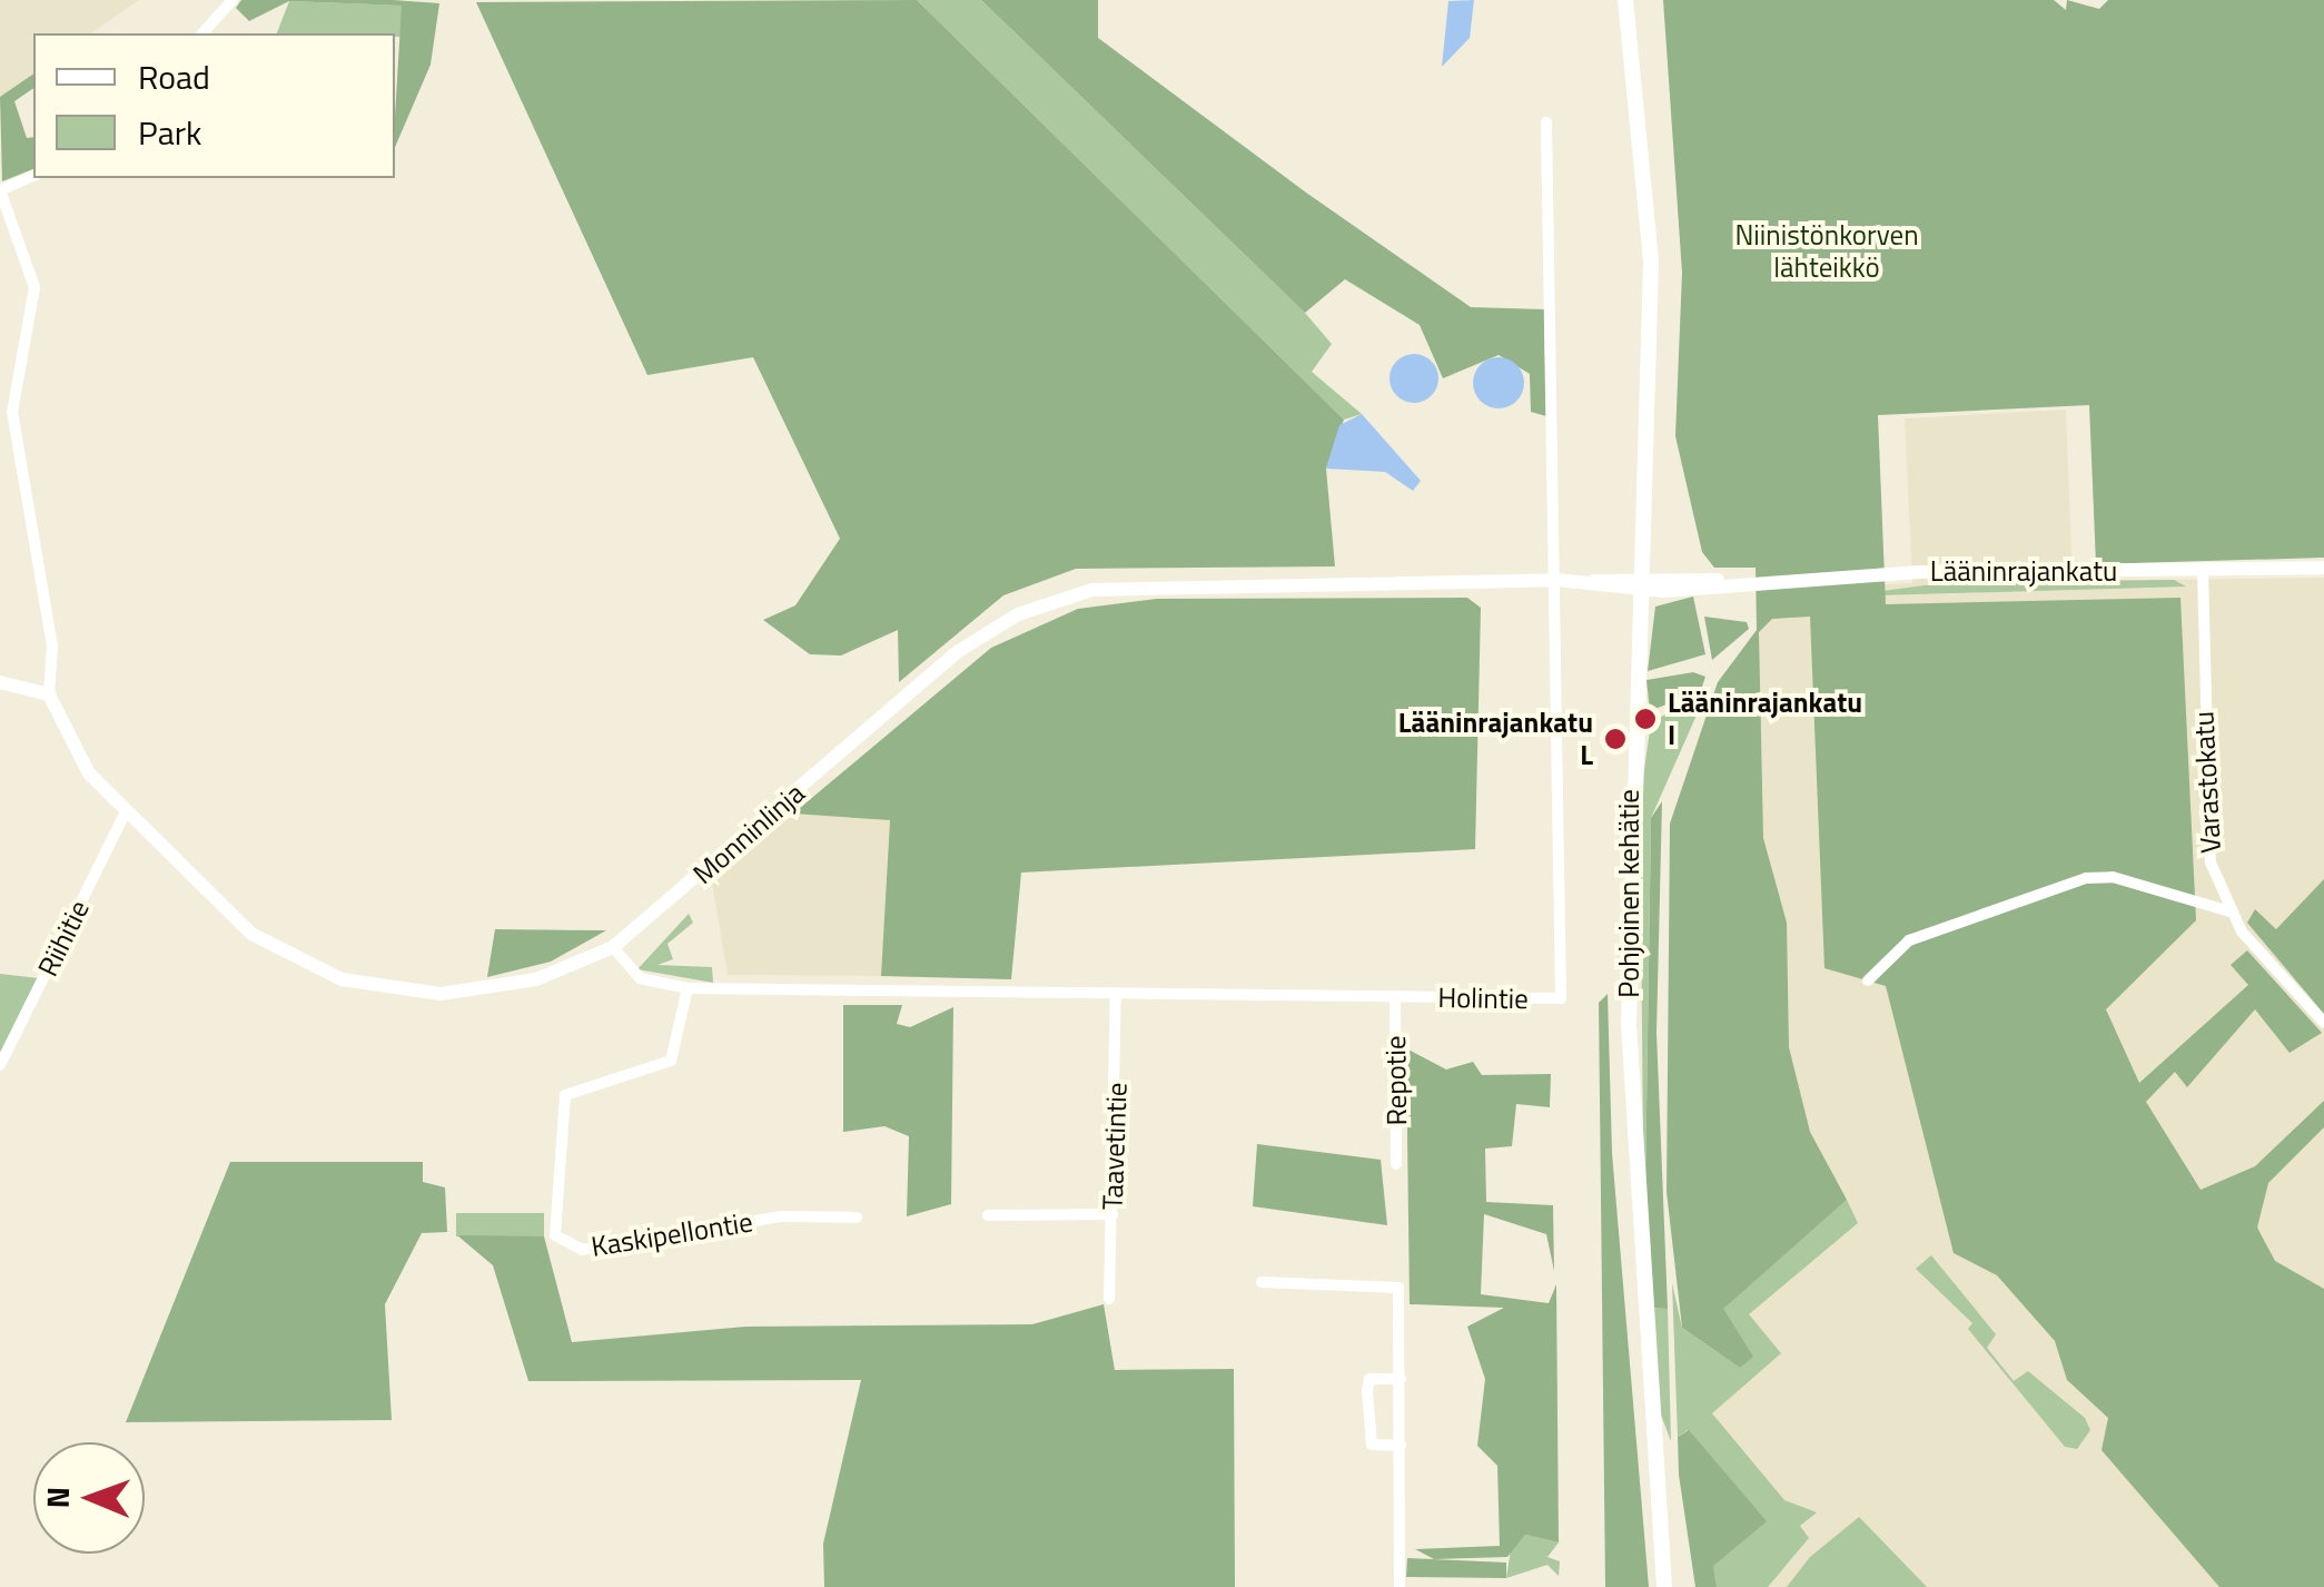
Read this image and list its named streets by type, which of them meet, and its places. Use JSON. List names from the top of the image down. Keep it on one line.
{"streets":{"main road":["Pohjoinen kehätie"],"street":["Lääninrajankatu","Varastokatu","Monninlinja","Riihitie","Holintie","Repotie","Taavetintie","Kaskipellontie"]},"crossings":[["Lääninrajankatu","Varastokatu"],["Lääninrajankatu","Monninlinja"],["Lääninrajankatu","Pohjoinen kehätie"],["Monninlinja","Pohjoinen kehätie"],["Monninlinja","Riihitie"],["Monninlinja","Holintie"],["Holintie","Repotie"],["Holintie","Taavetintie"],["Holintie","Kaskipellontie"]],"parks":["Niinistönkorven lähteikkö"],"places":["Lääninrajankatu I","Lääninrajankatu L"],"legend":["Road","Park"],"north":"left"}
